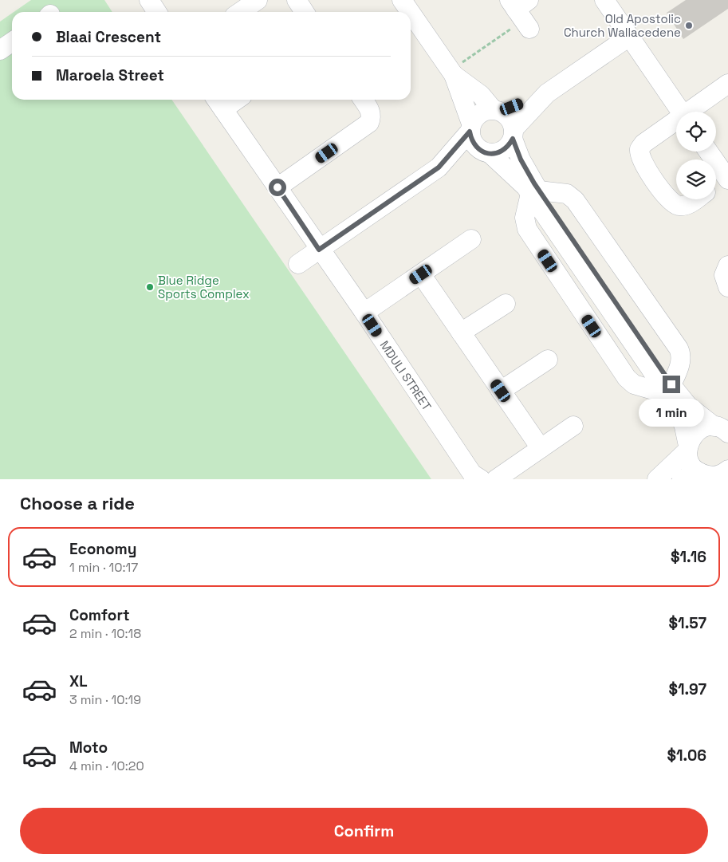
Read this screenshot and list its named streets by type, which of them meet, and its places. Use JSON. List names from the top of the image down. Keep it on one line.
{"streets":{"street":["MDULI STREET"]},"places":["Old Apostolic Church Wallacedene","Blue Ridge Sports Complex"],"page":{"banner":["Blaai Crescent","Maroela Street"],"bubble":"1 min","heading":"Choose a ride","list":[{"name":"Economy","note":"1 min · 10:17","value":"$1.16"},{"name":"Comfort","note":"2 min · 10:18","value":"$1.57"},{"name":"XL","note":"3 min · 10:19","value":"$1.97"},{"name":"Moto","note":"4 min · 10:20","value":"$1.06"}],"buttons":"Confirm"}}
